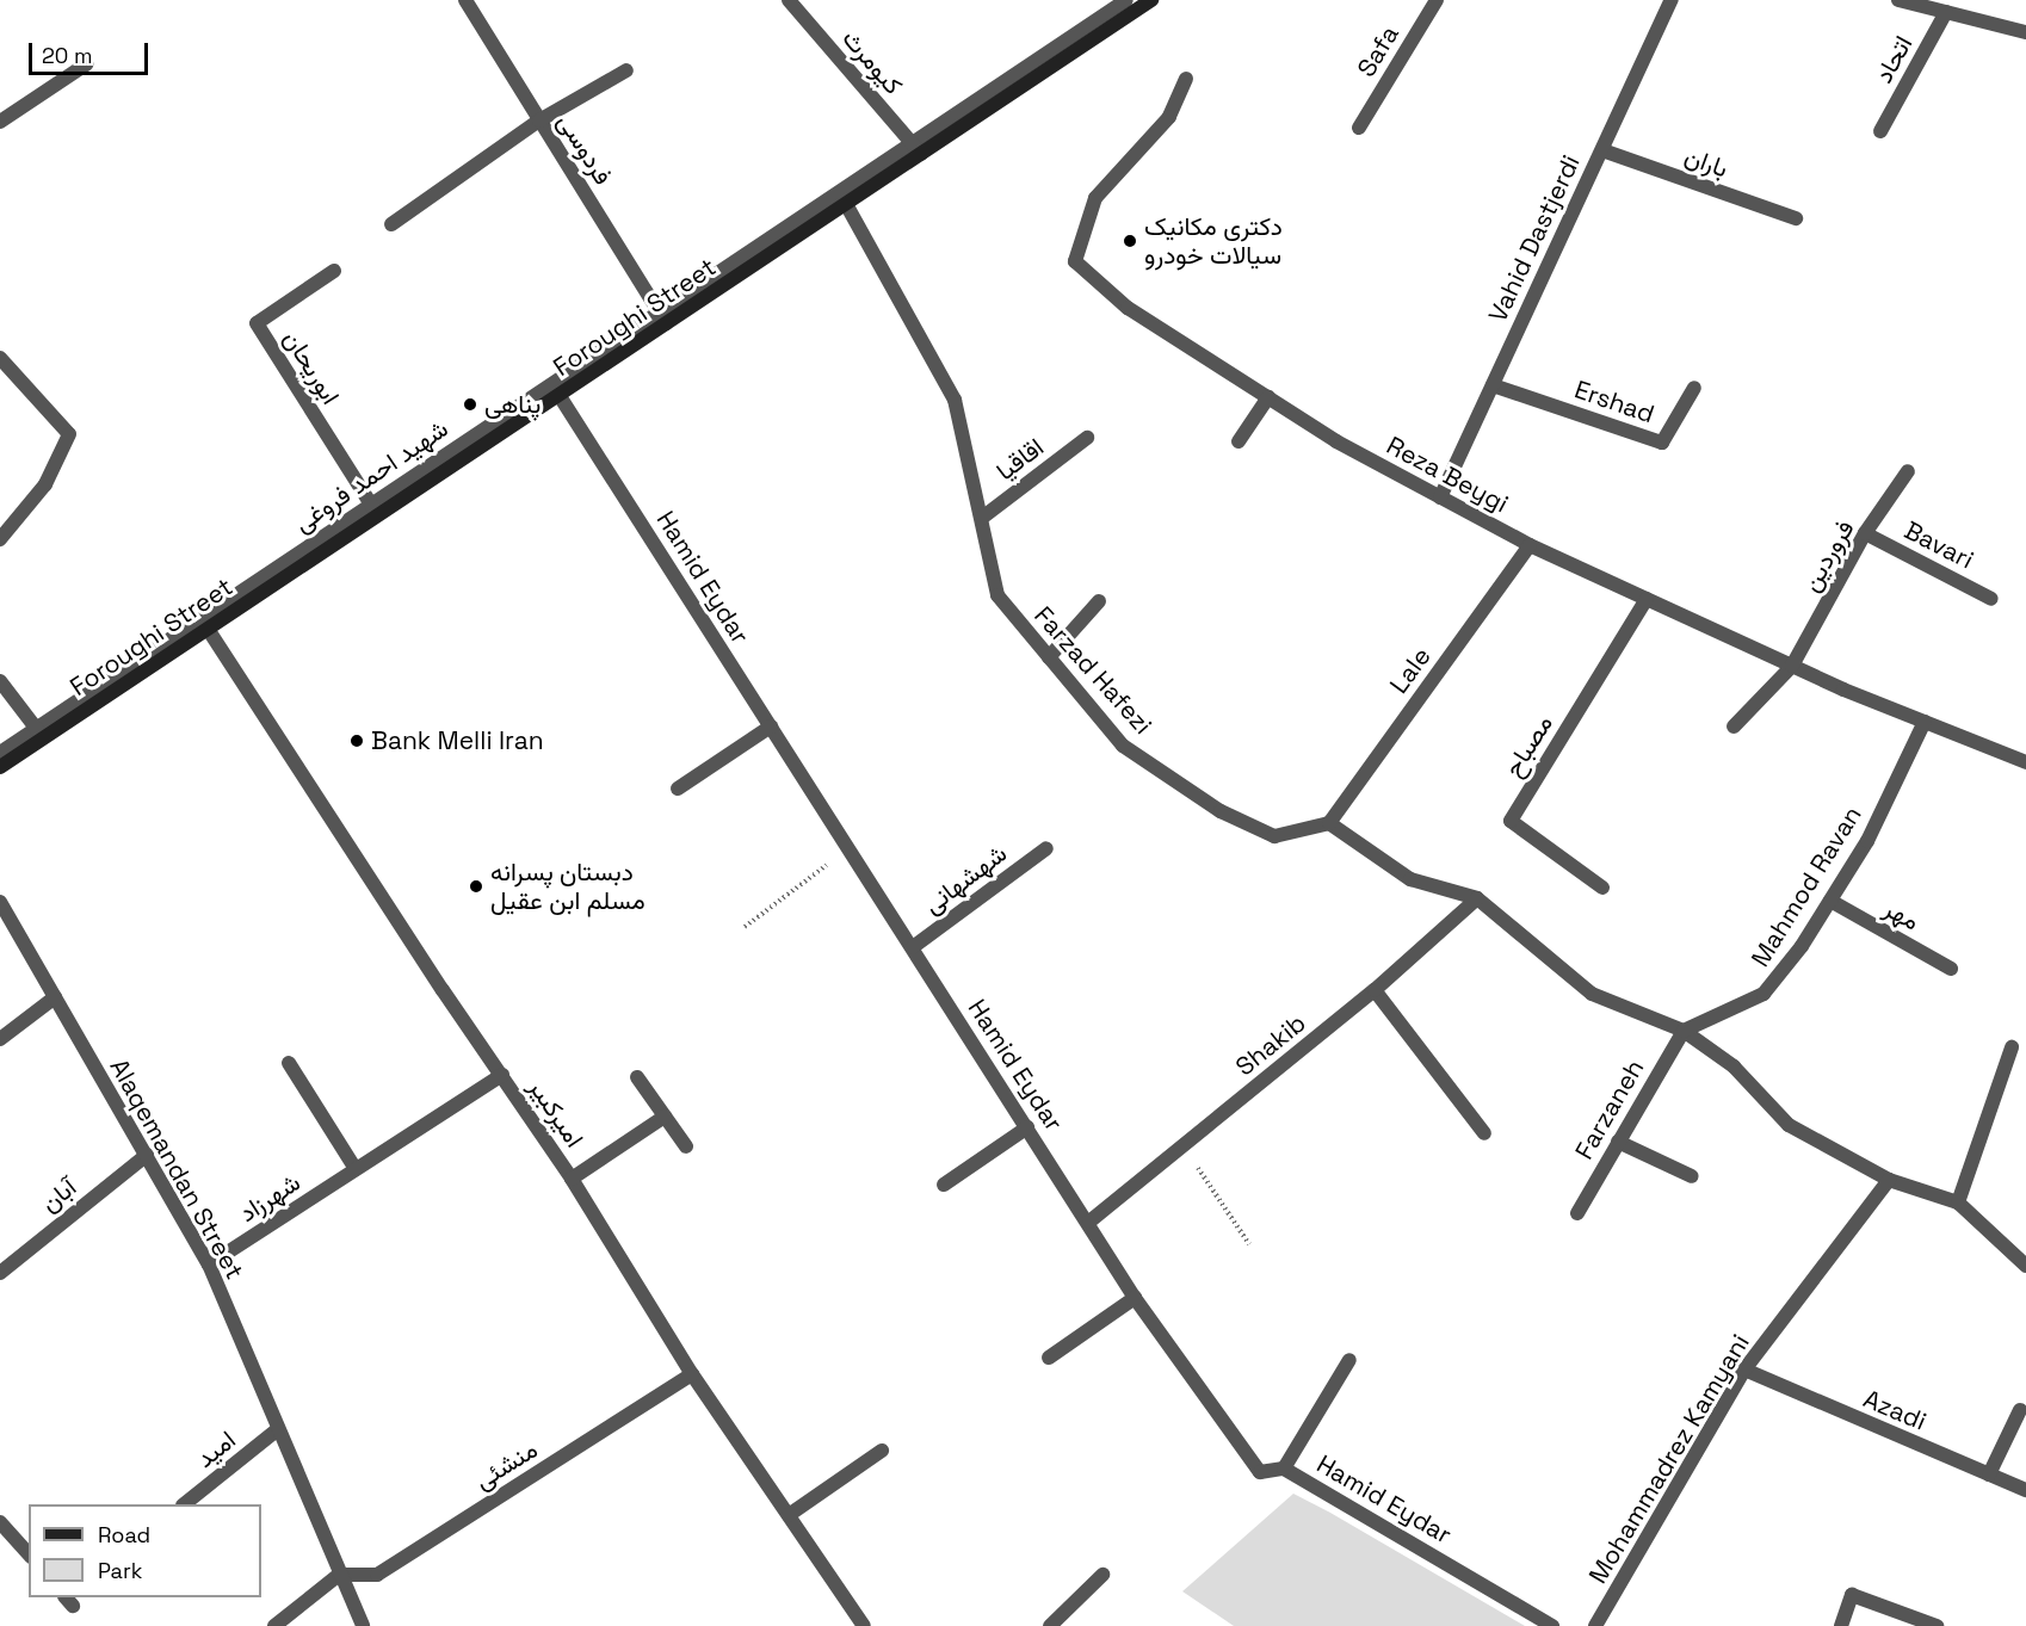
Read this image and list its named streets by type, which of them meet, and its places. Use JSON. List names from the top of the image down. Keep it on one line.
{"streets":{"main road":["Foroughi Street"],"street":["Safa","اتحاد","کیومرث","فردوسی","باران","Vahid Dastjerdi","ابوریحان","Ershad","اقاقیا","Reza Beygi","شهید احمد فروغی","Bavari","فروردین","Hamid Eydar","Farzad Hafezi","Lale","مصباح","شهشهانی","Mahmod Ravan","مهر","Shakib","Farzaneh","امیرکبیر","Alaqemandan Street","آبان","شهرزاد","Azadi","امید","Mohammadrez Kamyani","منشئی"]},"crossings":[["کیومرث","Foroughi Street"],["فردوسی","Foroughi Street"],["باران","Vahid Dastjerdi"],["Vahid Dastjerdi","Ershad"],["Vahid Dastjerdi","Reza Beygi"],["Foroughi Street","ابوریحان"],["Foroughi Street","Hamid Eydar"],["Foroughi Street","Farzad Hafezi"],["Foroughi Street","امیرکبیر"],["اقاقیا","Farzad Hafezi"],["Reza Beygi","فروردین"],["Reza Beygi","Lale"],["Reza Beygi","مصباح"],["Reza Beygi","Mahmod Ravan"],["Bavari","فروردین"],["Hamid Eydar","شهشهانی"],["Hamid Eydar","Shakib"],["Farzad Hafezi","Lale"],["Mahmod Ravan","مهر"],["Mahmod Ravan","Farzaneh"],["امیرکبیر","شهرزاد"],["امیرکبیر","منشئی"],["Alaqemandan Street","آبان"],["Alaqemandan Street","شهرزاد"],["Alaqemandan Street","امید"],["Alaqemandan Street","منشئی"],["Azadi","Mohammadrez Kamyani"]],"places":["دکتری مکانیک سیالات خودرو","پناهی","Bank Melli Iran","دبستان پسرانه مسلم ابن عقیل"],"legend":["Road","Park"],"scale_bar":"20 m"}
